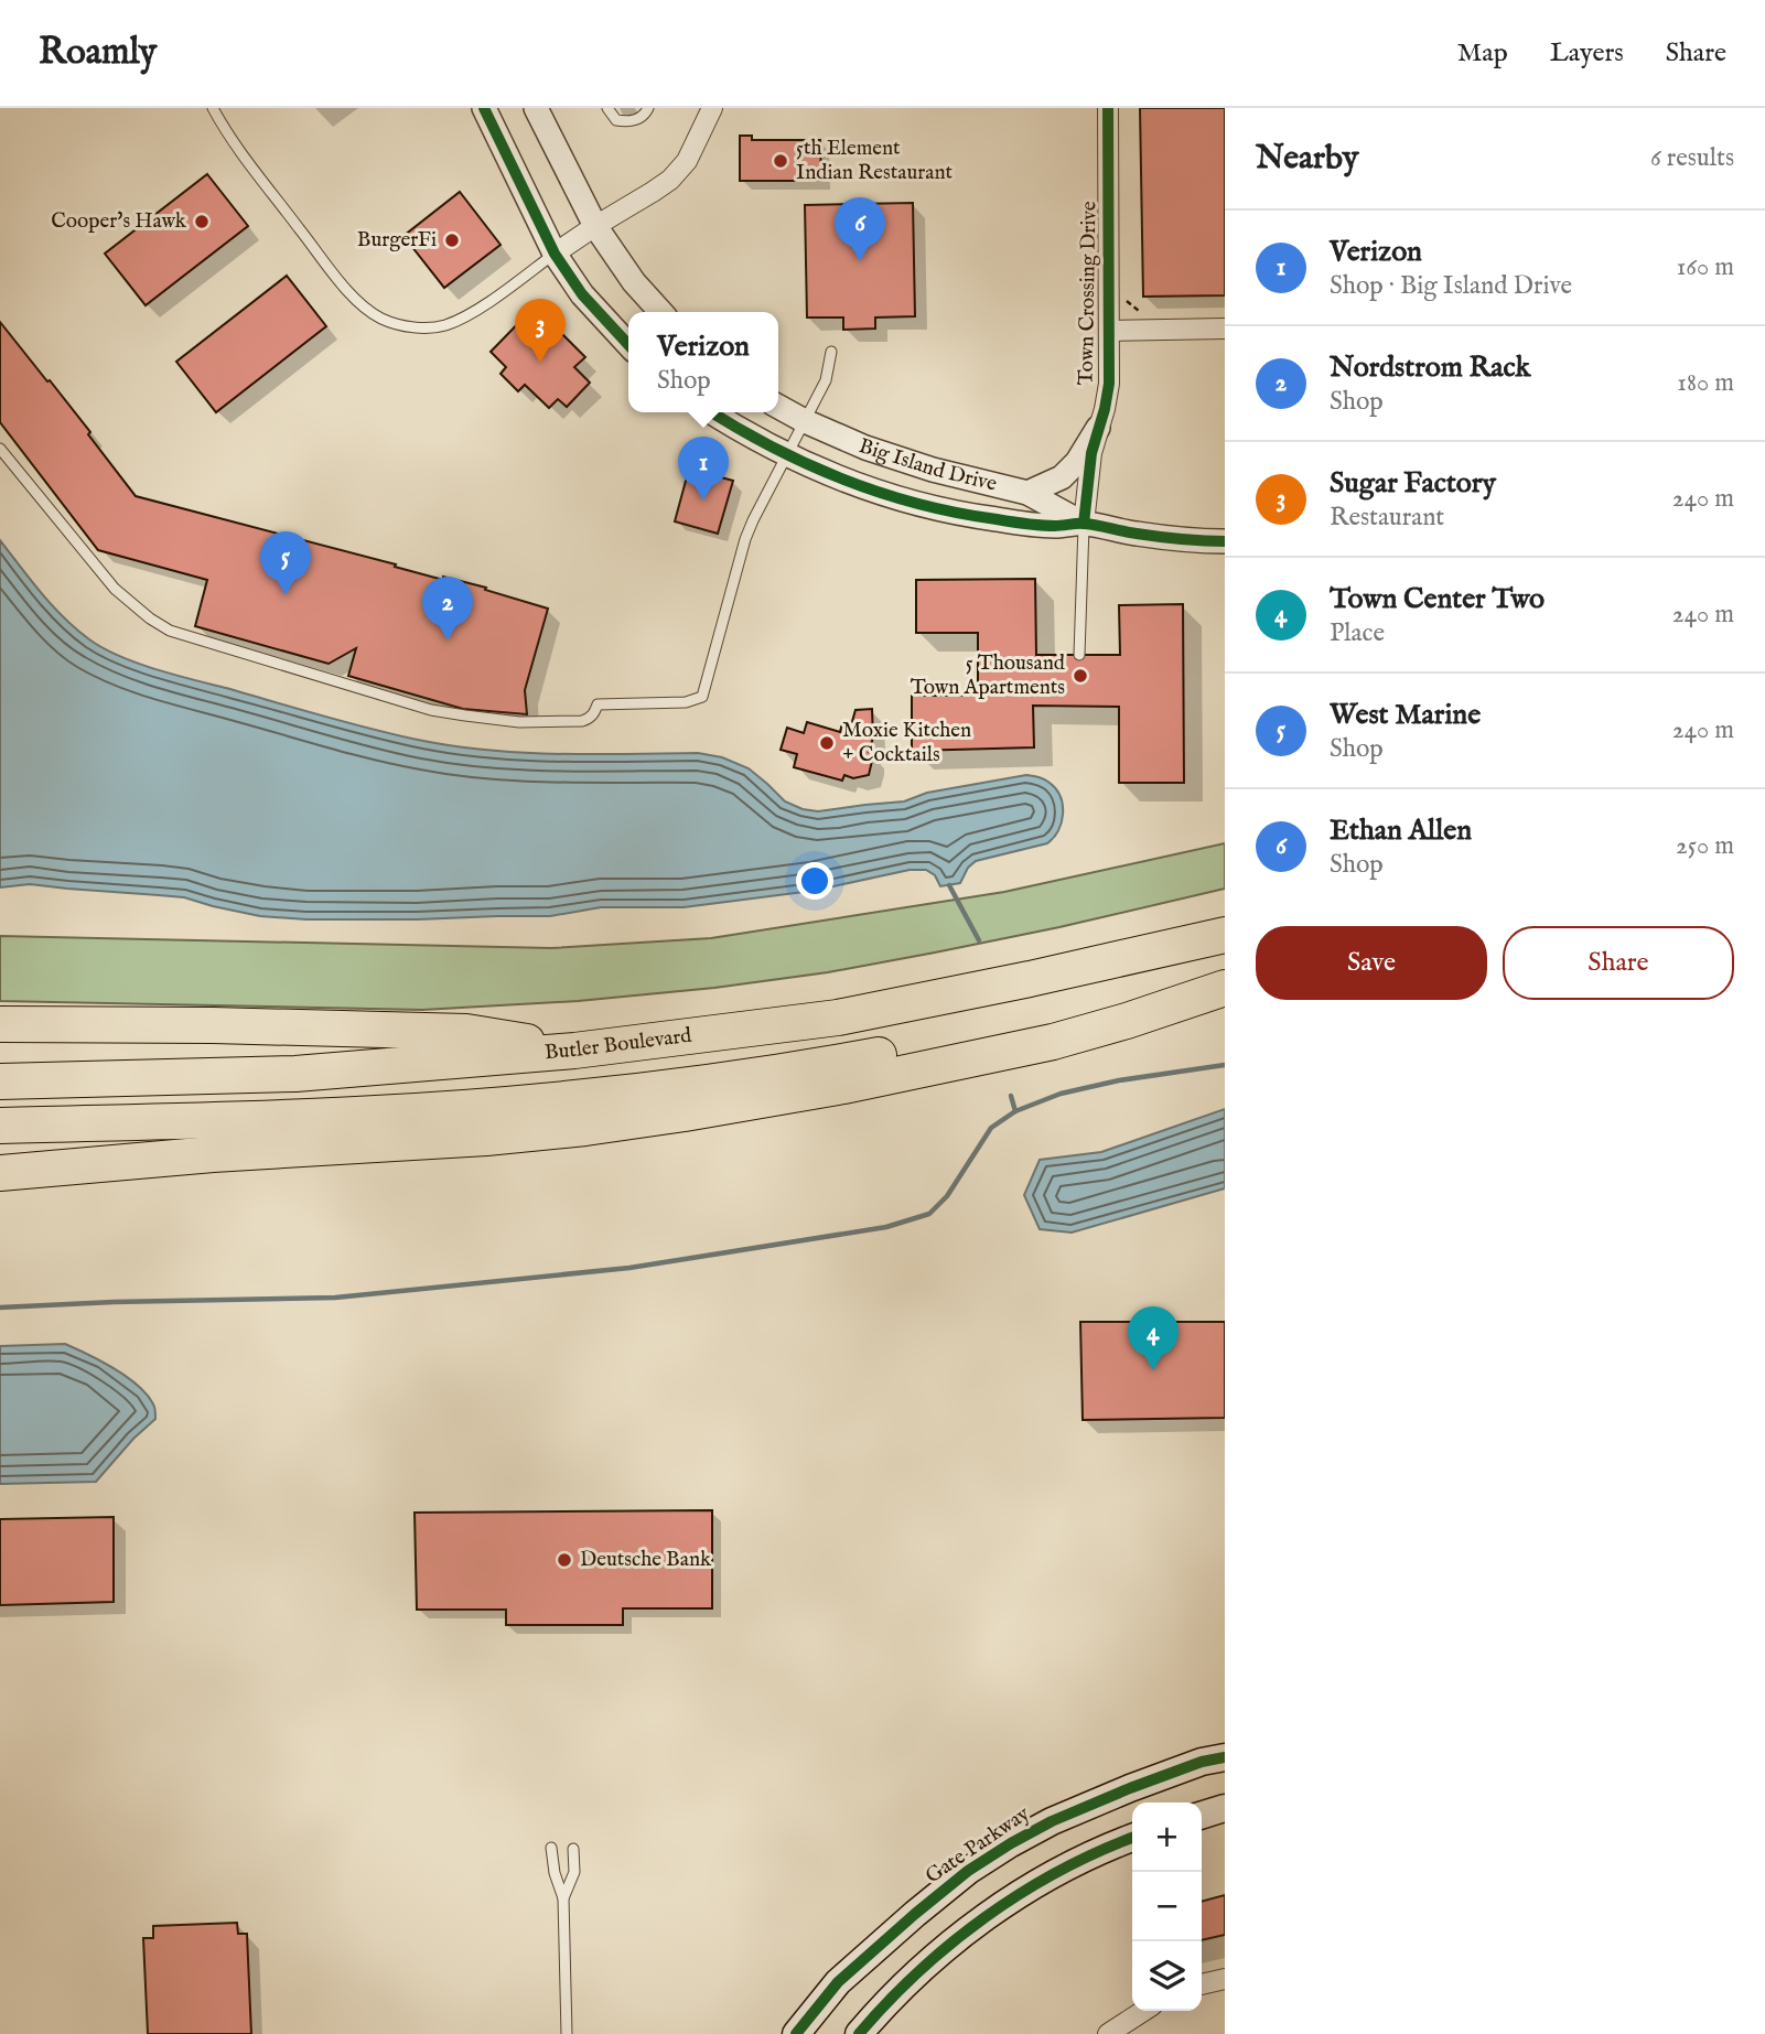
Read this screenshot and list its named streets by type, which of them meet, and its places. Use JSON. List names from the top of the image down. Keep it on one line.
{"streets":{"highway":["Butler Boulevard"],"main road":["Gate Parkway"],"street":["Town Crossing Drive","Big Island Drive"]},"crossings":[["Town Crossing Drive","Big Island Drive"]],"places":["5th Element Indian Restaurant","Cooper's Hawk","BurgerFi","5 Thousand Town Apartments","Moxie Kitchen + Cocktails","Deutsche Bank"],"page":{"header":"Roamly","nav":["Map","Layers","Share"],"heading":["Nearby","6 results"],"pins":["6","3","1","5","2","4"],"list":[{"mark":"1","name":"Verizon","note":"Shop · Big Island Drive","value":"160 m"},{"mark":"2","name":"Nordstrom Rack","note":"Shop","value":"180 m"},{"mark":"3","name":"Sugar Factory","note":"Restaurant","value":"240 m"},{"mark":"4","name":"Town Center Two","note":"Place","value":"240 m"},{"mark":"5","name":"West Marine","note":"Shop","value":"240 m"},{"mark":"6","name":"Ethan Allen","note":"Shop","value":"250 m"}],"popup":["Verizon","Shop"],"buttons":["Save","Share"],"map_buttons":["+","−"]}}
